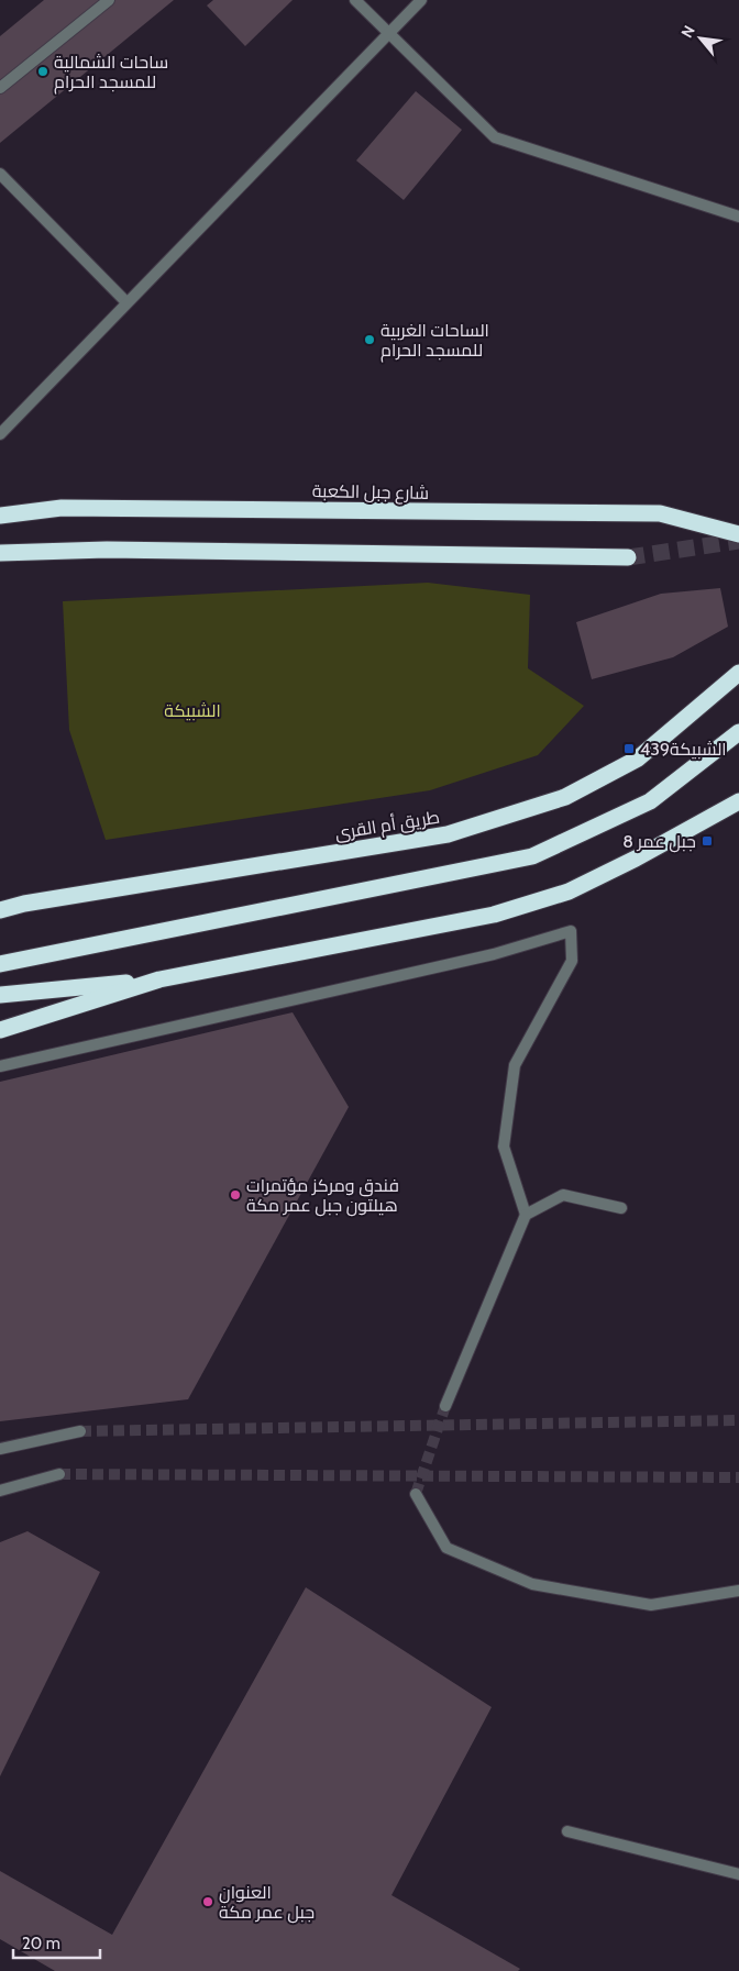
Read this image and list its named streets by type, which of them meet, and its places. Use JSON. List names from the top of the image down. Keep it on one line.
{"streets":{"highway":["شارع جبل الكعبة","طريق أم القرى"]},"parks":["الشبيكة"],"places":{"other":["ساحات الشمالية للمسجد الحرام","الساحات الغربية للمسجد الحرام","فندق ومركز مؤتمرات هيلتون جبل عمر مكة","العنوان جبل عمر مكة"],"transit":["الشبيكة439","جبل عمر 8"]},"scale_bar":"20 m","north":"top left"}
